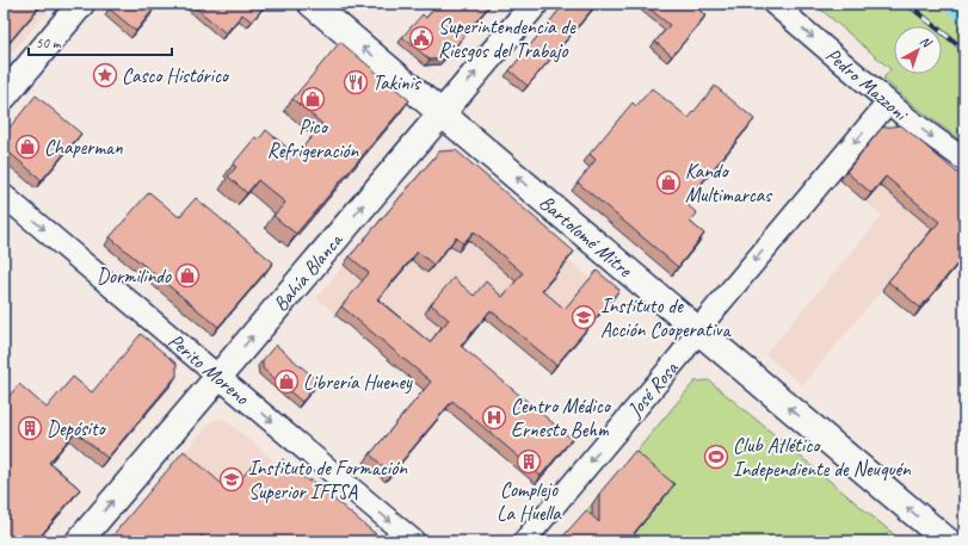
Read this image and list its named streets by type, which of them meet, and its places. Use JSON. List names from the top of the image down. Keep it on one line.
{"streets":{"main road":["Bartolomé Mitre","Bahía Blanca"],"street":["Pedro Mazzoni","Perito Moreno","José Rosa"]},"crossings":[["Pedro Mazzoni","José Rosa"],["Bartolomé Mitre","Bahía Blanca"],["Bartolomé Mitre","José Rosa"],["Bahía Blanca","Perito Moreno"]],"one_way":["Pedro Mazzoni","Bartolomé Mitre","Bahía Blanca","Perito Moreno","José Rosa"],"places":{"public building":["Superintendencia de Riesgos del Trabajo"],"place":["Casco Histórico"],"restaurant":["Takinis"],"shop":["Pico Refrigeración","Chaperman","Kando Multimarcas","Dormilindo","Librería Hueney"],"school or university":["Instituto de Acción Cooperativa","Instituto de Formación Superior IFFSA"],"hospital":["Centro Médico Ernesto Behm"],"building":["Depósito","Complejo La Huella"],"sports":["Club Atlético Independiente de Neuquén"]},"scale_bar":"50 m","north":"top right"}
